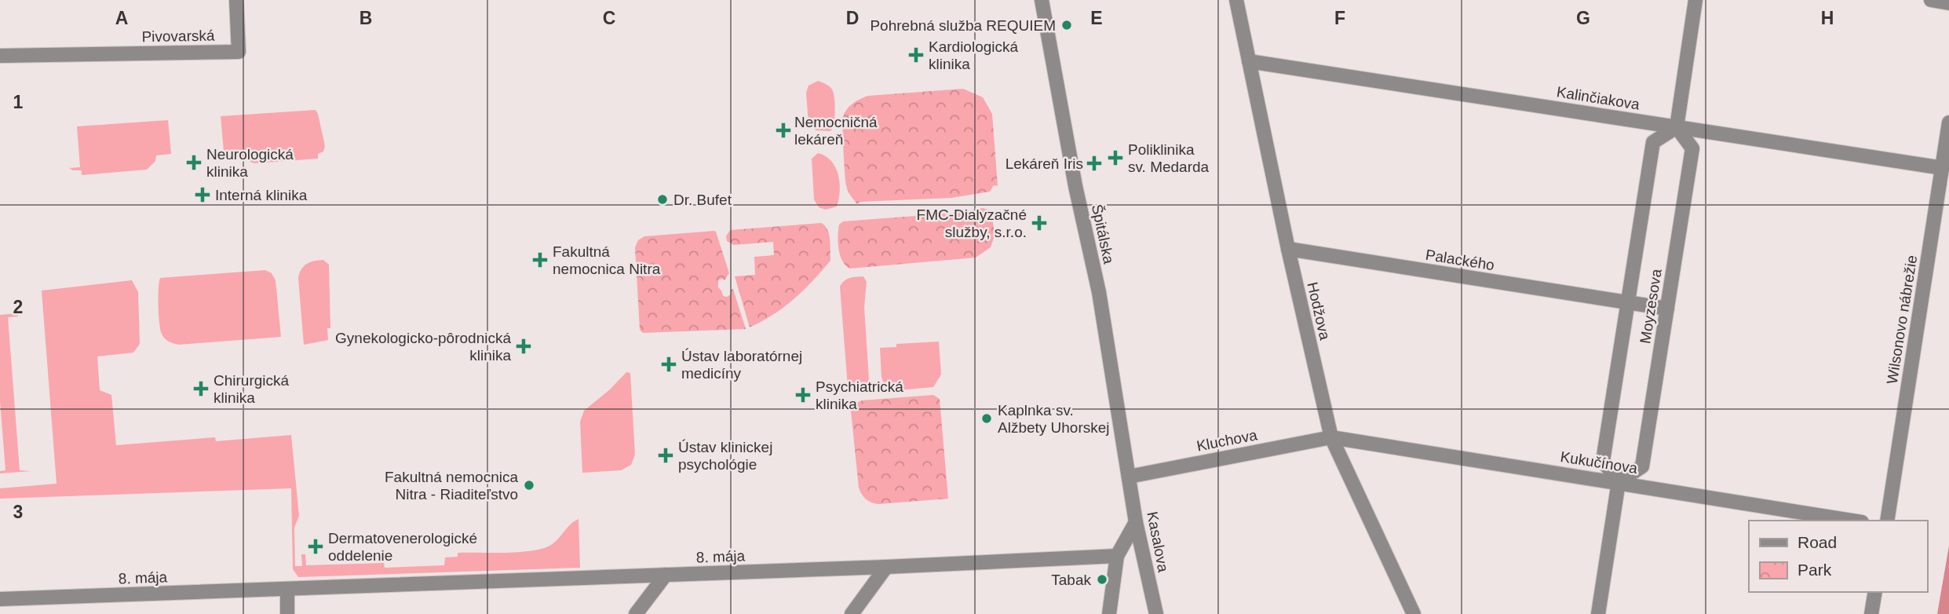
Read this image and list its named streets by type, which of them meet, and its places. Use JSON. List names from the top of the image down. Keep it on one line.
{"streets":{"street":["Pivovarská","Kalinčiakova","Špitálska","Palackého","Moyzesova","Hodžova","Wilsonovo nábrežie","Kluchova","Kukučínova","Kasalova","8. mája"]},"crossings":[["Kalinčiakova","Moyzesova"],["Kalinčiakova","Hodžova"],["Kalinčiakova","Wilsonovo nábrežie"],["Špitálska","Kluchova"],["Špitálska","Kasalova"],["Palackého","Moyzesova"],["Palackého","Hodžova"],["Moyzesova","Kukučínova"],["Hodžova","Kluchova"],["Hodžova","Kukučínova"],["Kluchova","Kukučínova"],["Kluchova","Kasalova"]],"places":{"other":["Pohrebná služba REQUIEM","Dr. Bufet","Kaplnka sv. Alžbety Uhorskej","Fakultná nemocnica Nitra - Riaditeľstvo","Tabak"],"health":["Kardiologická klinika","Nemocničná lekáreň","Poliklinika sv. Medarda","Neurologická klinika","Lekáreň Iris","Interná klinika","FMC-Dialyzačné služby, s.r.o.","Fakultná nemocnica Nitra","Gynekologicko-pôrodnická klinika","Ústav laboratórnej medicíny","Chirurgická klinika","Psychiatrická klinika","Ústav klinickej psychológie","Dermatovenerologické oddelenie"]},"legend":["Road","Park"],"grid":{"columns":["A","B","C","D","E","F","G","H"],"rows":["1","2","3"]}}
